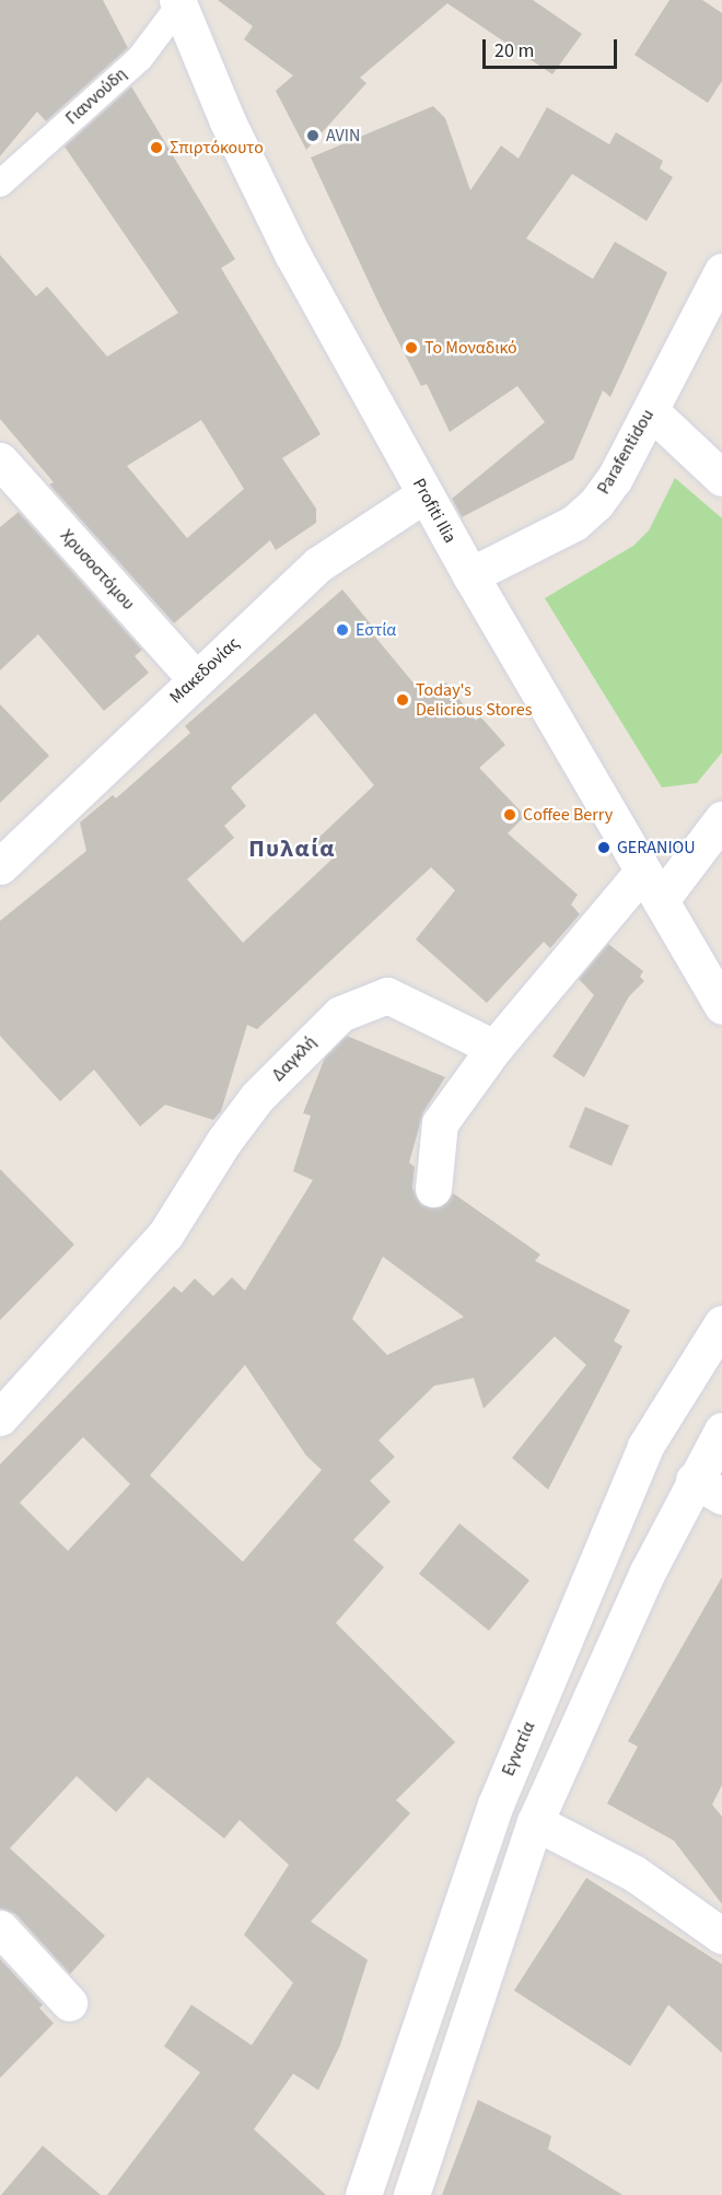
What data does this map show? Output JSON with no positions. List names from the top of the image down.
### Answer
{
  "streets": {
    "street": [
      "Parafentidou",
      "Profiti Ilia",
      "Χρυσοστόμου",
      "Μακεδονίας",
      "Δαγκλή",
      "Εγνατία"
    ],
    "lane": ["Γιαννούδη"]
  },
  "crossings": [
    ["Γιαννούδη", "Profiti Ilia"],
    ["Parafentidou", "Profiti Ilia"],
    ["Profiti Ilia", "Μακεδονίας"],
    ["Χρυσοστόμου", "Μακεδονίας"]
  ],
  "districts": ["Πυλαία"],
  "places": [
    "AVIN",
    "Σπιρτόκουτο",
    "Το Μοναδικό",
    "Εστία",
    "Today's Delicious Stores",
    "Coffee Berry",
    "GERANIOU"
  ],
  "scale_bar": "20 m"
}
